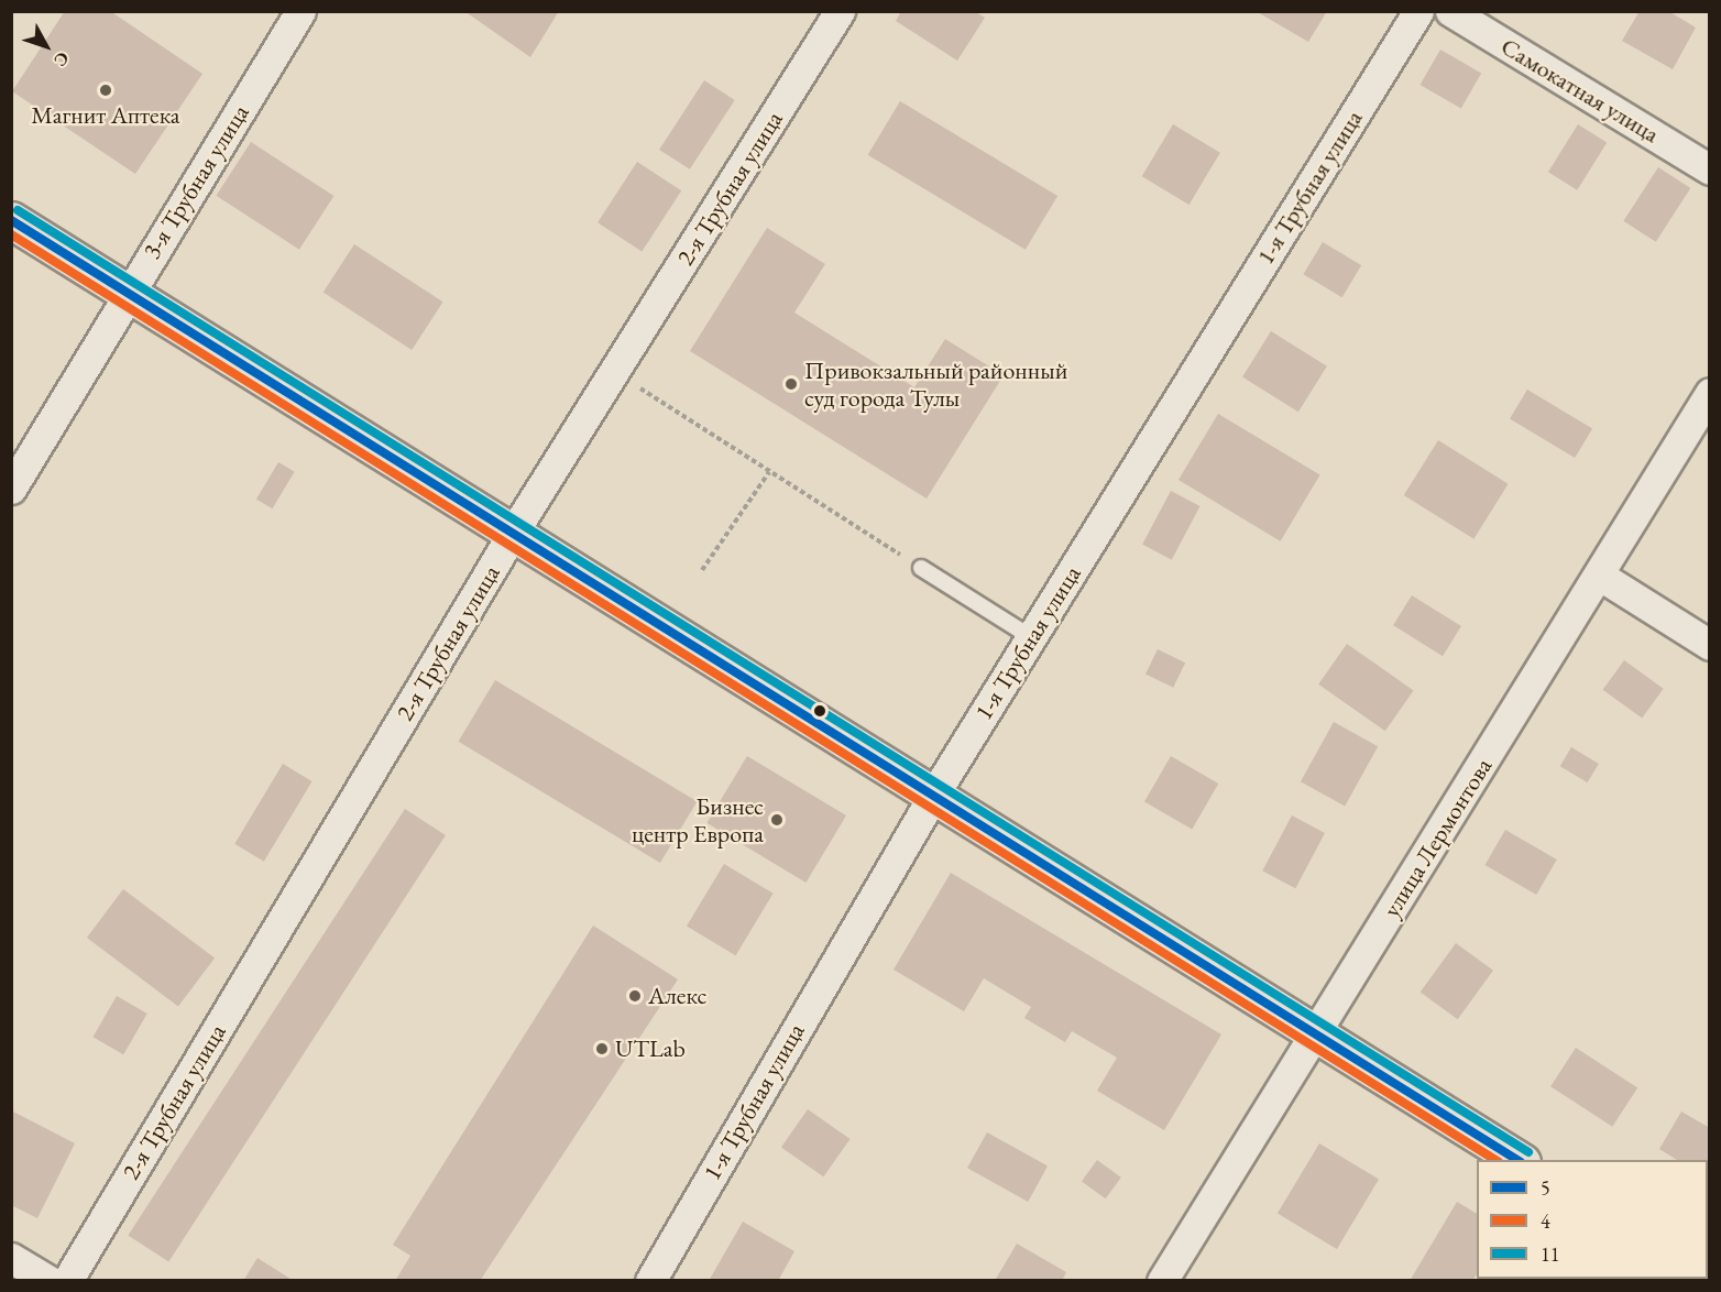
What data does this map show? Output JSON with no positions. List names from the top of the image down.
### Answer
{
  "streets": {
    "street": [
      "Самокатная улица",
      "3-я Трубная улица",
      "1-я Трубная улица",
      "2-я Трубная улица",
      "улица Лермонтова"
    ]
  },
  "places": [
    "Магнит Аптека",
    "Привокзальный районный суд города Тулы",
    "Бизнес центр Европа",
    "Алекс",
    "UTLab"
  ],
  "lines": ["transit line 11", "transit line 5", "transit line 4"],
  "legend": ["5", "4", "11"],
  "north": "bottom right"
}
